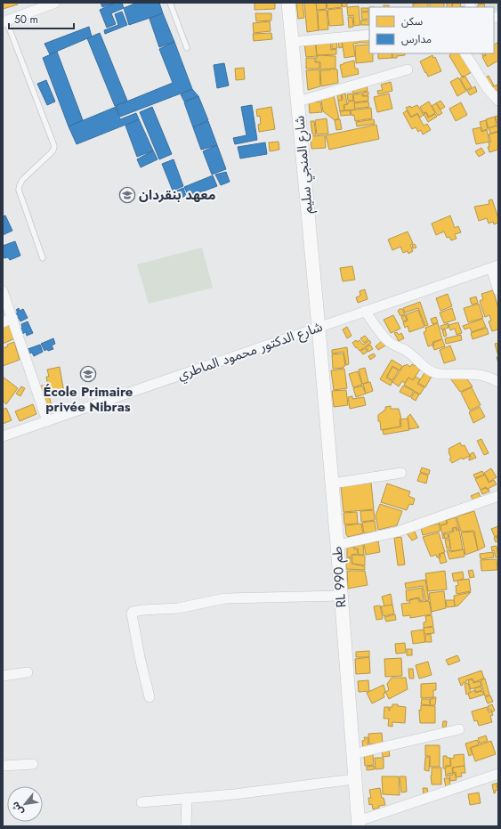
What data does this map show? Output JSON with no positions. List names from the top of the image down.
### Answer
{
  "streets": {
    "street": ["شارع المنجي سليم", "شارع الدكتور محمود الماطري", "RL طم 990"]
  },
  "crossings": [
    ["شارع المنجي سليم", "شارع الدكتور محمود الماطري"],
    ["شارع المنجي سليم", "RL طم 990"],
    ["شارع الدكتور محمود الماطري", "RL طم 990"]
  ],
  "places": {
    "school or university": ["معهد بنقردان", "École Primaire privée Nibras"]
  },
  "legend": ["سكن", "مدارس"],
  "scale_bar": "50 m",
  "north": "bottom left"
}
